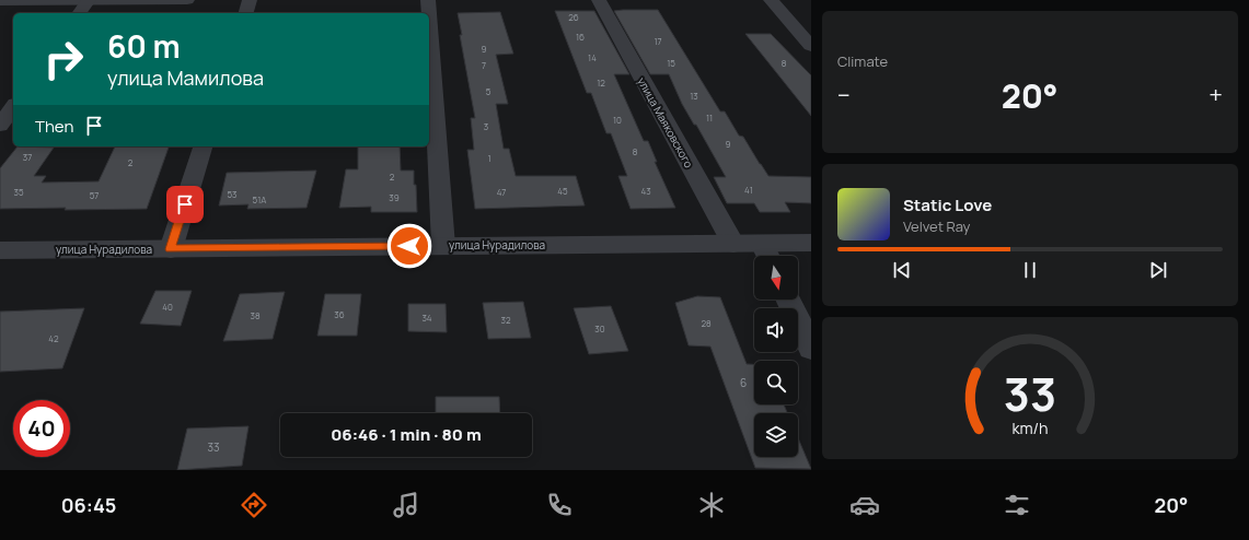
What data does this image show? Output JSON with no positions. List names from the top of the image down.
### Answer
{
  "streets": {
    "street": ["улица Маяковского", "улица Нурадилова"]
  },
  "crossings": [
    ["улица Маяковского", "улица Нурадилова"]
  ],
  "house_numbers": [
    "26",
    "16",
    "17",
    "9",
    "14",
    "15",
    "8",
    "7",
    "12",
    "5",
    "13",
    "11",
    "10",
    "3",
    "9",
    "8",
    "37",
    "1",
    "2",
    "2",
    "41",
    "45",
    "43",
    "35",
    "47",
    "53",
    "57",
    "39",
    "51А",
    "40",
    "36",
    "38",
    "34",
    "32",
    "28",
    "30",
    "42",
    "6",
    "33"
  ],
  "north": "bottom",
  "page": {
    "tile": "Climate",
    "turn": ["60 m", "улица Мамилова"],
    "heat": ["−", "20°", "+"],
    "then": "Then",
    "song": ["Static Love", "Velvet Ray"],
    "limit": "40",
    "trip": "06:46 · 1 min · 80 m",
    "tabs": ["06:45", "20°"],
    "gauge": ["33", "km/h"]
  }
}
